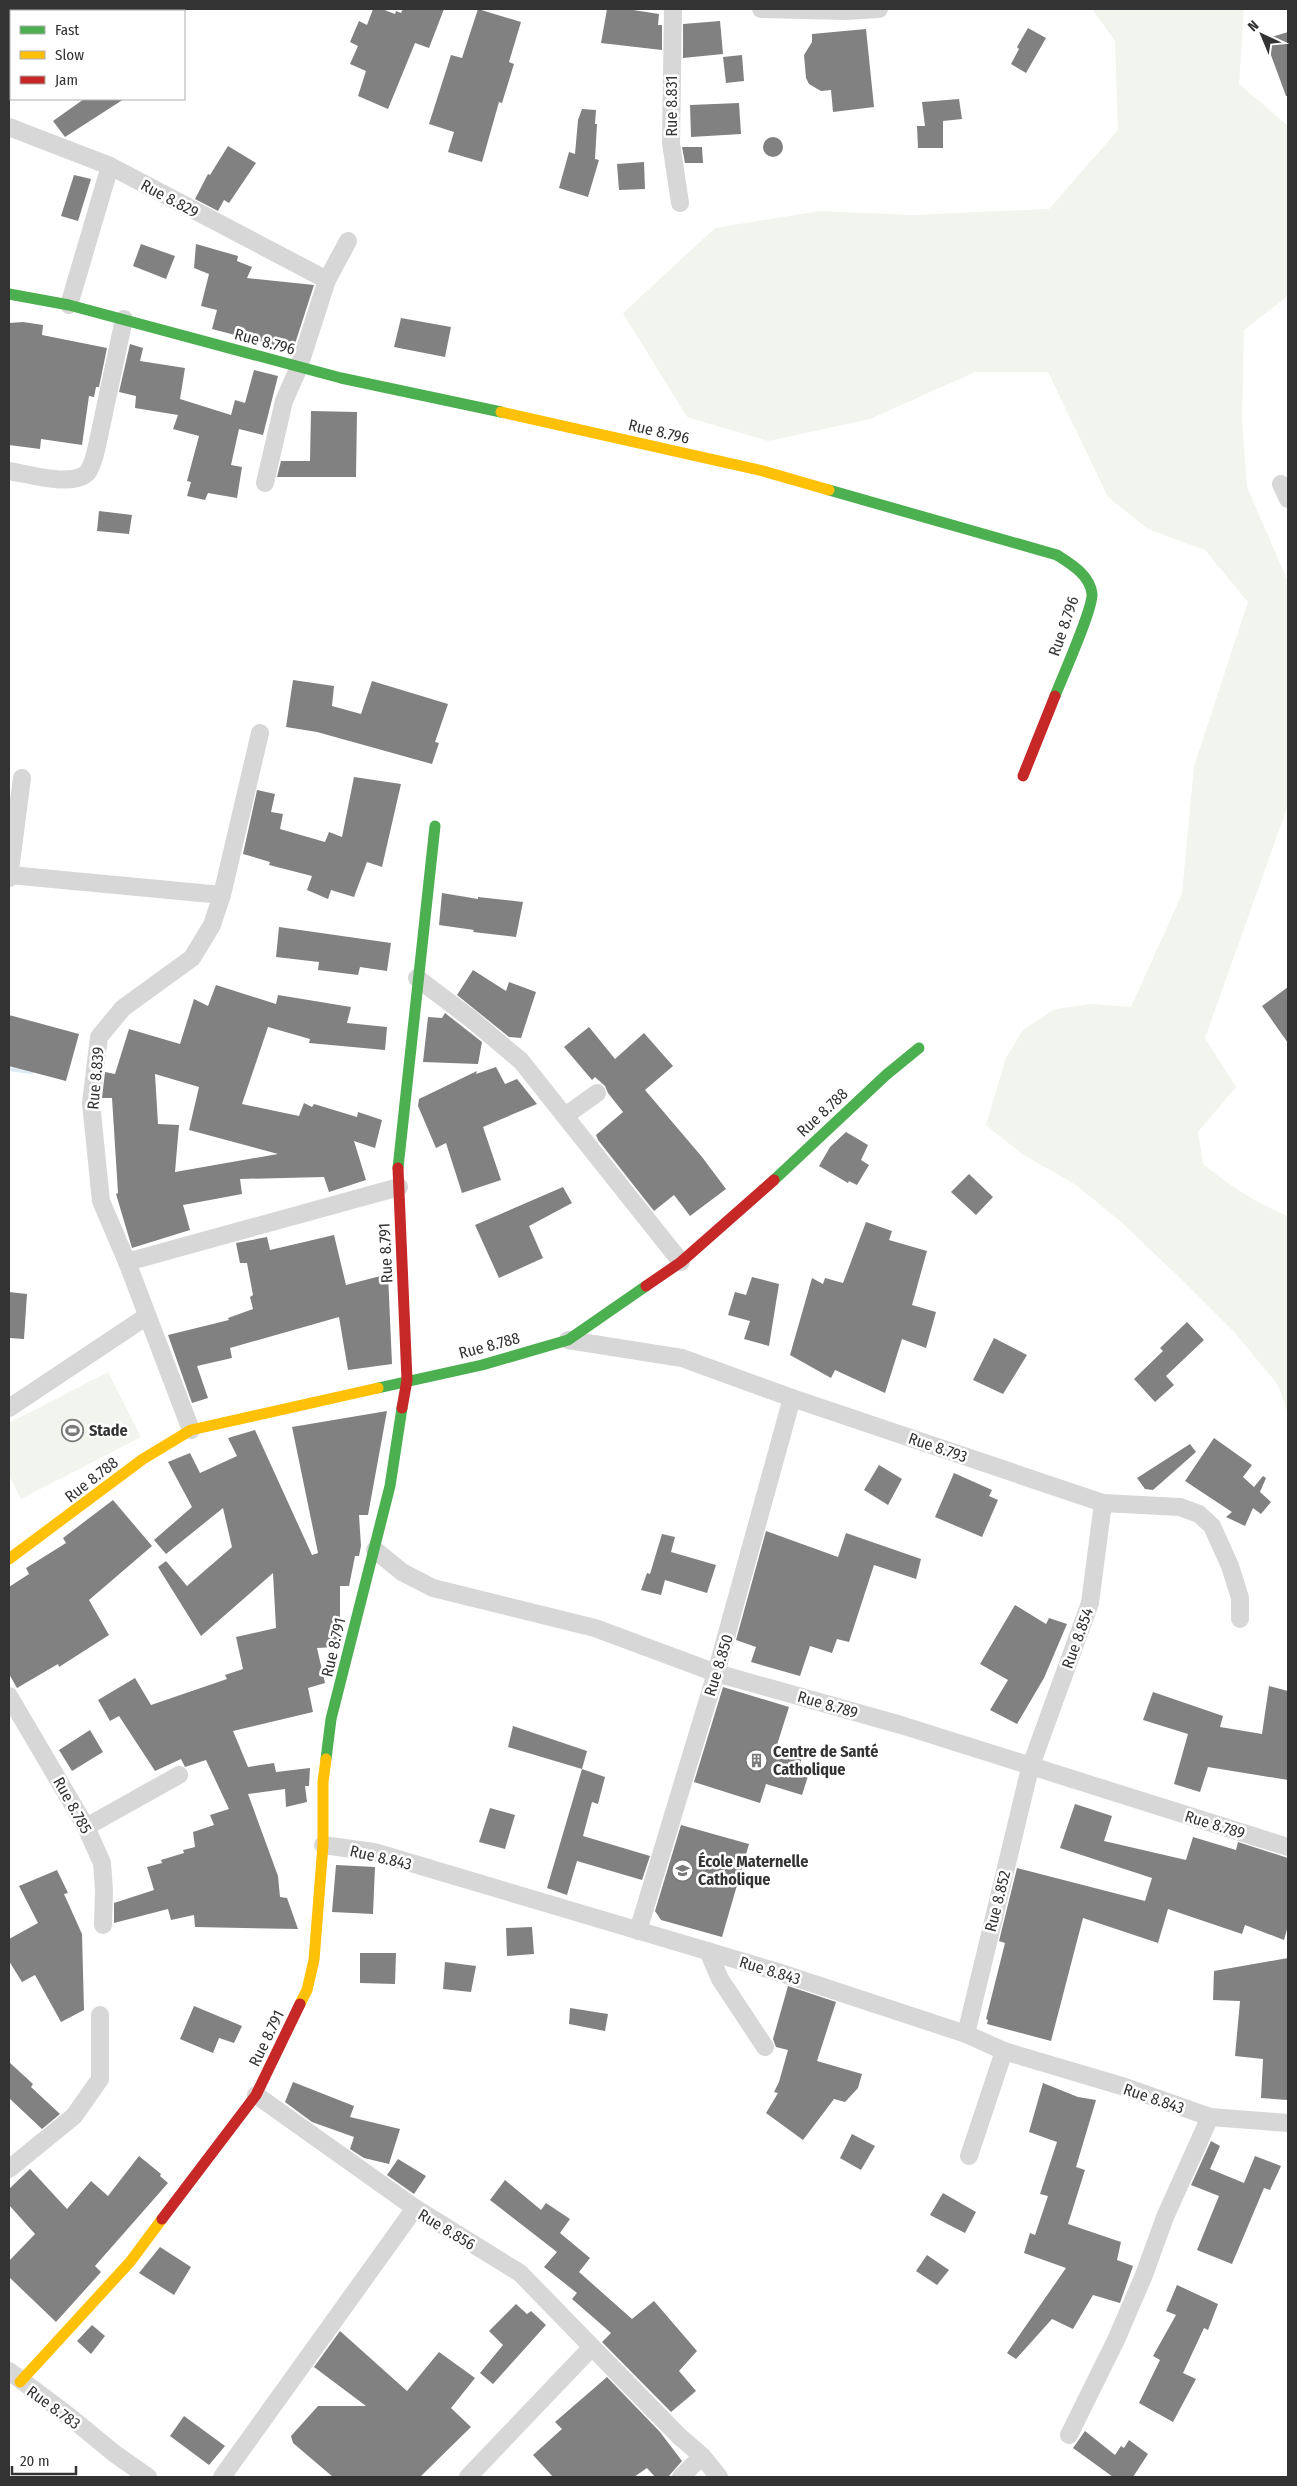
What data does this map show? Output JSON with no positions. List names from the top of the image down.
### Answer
{
  "streets": {
    "street": [
      "Rue 8.831",
      "Rue 8.829",
      "Rue 8.796",
      "Rue 8.839",
      "Rue 8.788",
      "Rue 8.791",
      "Rue 8.793",
      "Rue 8.854",
      "Rue 8.850",
      "Rue 8.789",
      "Rue 8.785",
      "Rue 8.843",
      "Rue 8.852",
      "Rue 8.856",
      "Rue 8.783"
    ]
  },
  "crossings": [
    ["Rue 8.839", "Rue 8.788"],
    ["Rue 8.788", "Rue 8.791"],
    ["Rue 8.788", "Rue 8.793"],
    ["Rue 8.791", "Rue 8.789"],
    ["Rue 8.791", "Rue 8.843"],
    ["Rue 8.791", "Rue 8.783"],
    ["Rue 8.793", "Rue 8.854"],
    ["Rue 8.793", "Rue 8.850"],
    ["Rue 8.854", "Rue 8.789"],
    ["Rue 8.854", "Rue 8.852"],
    ["Rue 8.850", "Rue 8.789"],
    ["Rue 8.850", "Rue 8.843"],
    ["Rue 8.789", "Rue 8.852"],
    ["Rue 8.843", "Rue 8.852"]
  ],
  "places": {
    "sports": ["Stade"],
    "building": ["Centre de Santé Catholique"],
    "school or university": ["École Maternelle Catholique"]
  },
  "legend": ["Fast", "Slow", "Jam"],
  "scale_bar": "20 m",
  "north": "top left"
}
